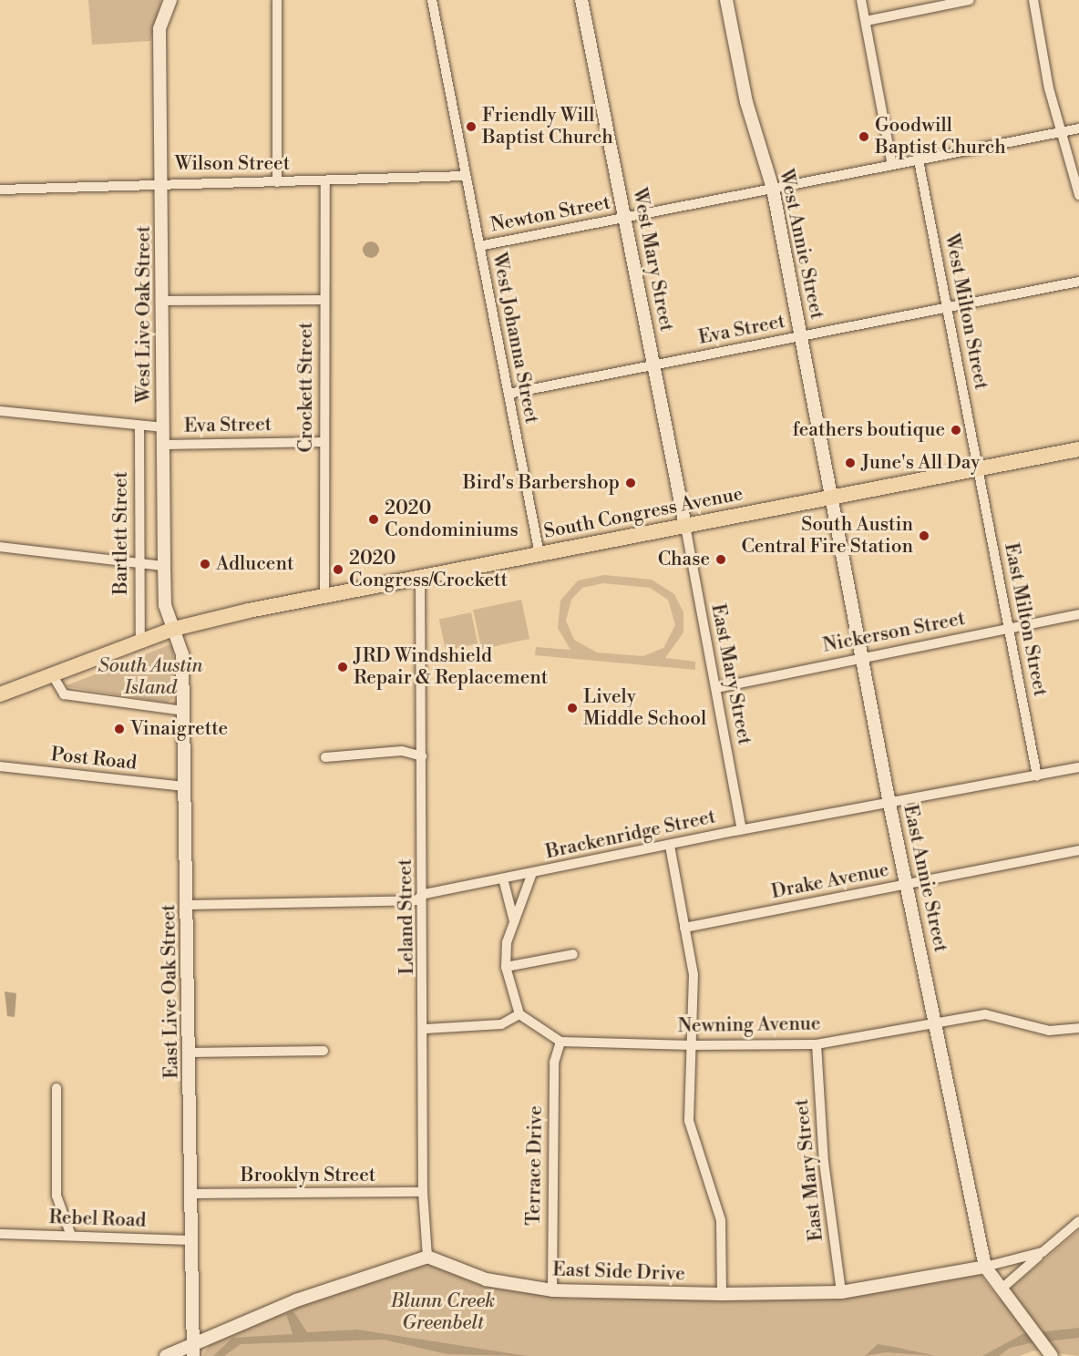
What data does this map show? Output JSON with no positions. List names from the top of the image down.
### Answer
{
  "streets": {
    "main road": ["South Congress Avenue"],
    "street": [
      "Wilson Street",
      "Newton Street",
      "West Annie Street",
      "West Mary Street",
      "West Milton Street",
      "West Live Oak Street",
      "Eva Street",
      "West Johanna Street",
      "Crockett Street",
      "Bartlett Street",
      "East Milton Street",
      "Nickerson Street",
      "East Mary Street",
      "Post Road",
      "Brackenridge Street",
      "East Annie Street",
      "Drake Avenue",
      "Leland Street",
      "East Live Oak Street",
      "Newning Avenue",
      "Terrace Drive",
      "Brooklyn Street",
      "Rebel Road",
      "East Side Drive"
    ]
  },
  "crossings": [
    ["Wilson Street", "West Live Oak Street"],
    ["Wilson Street", "West Johanna Street"],
    ["Wilson Street", "Crockett Street"],
    ["Newton Street", "West Annie Street"],
    ["Newton Street", "West Mary Street"],
    ["Newton Street", "West Milton Street"],
    ["Newton Street", "West Johanna Street"],
    ["West Annie Street", "Eva Street"],
    ["West Annie Street", "South Congress Avenue"],
    ["West Annie Street", "East Annie Street"],
    ["West Mary Street", "Eva Street"],
    ["West Mary Street", "South Congress Avenue"],
    ["West Mary Street", "East Mary Street"],
    ["West Milton Street", "Eva Street"],
    ["West Milton Street", "South Congress Avenue"],
    ["West Milton Street", "East Milton Street"],
    ["West Live Oak Street", "Eva Street"],
    ["West Live Oak Street", "South Congress Avenue"],
    ["West Live Oak Street", "East Live Oak Street"],
    ["Eva Street", "West Johanna Street"],
    ["Eva Street", "Crockett Street"],
    ["West Johanna Street", "South Congress Avenue"],
    ["Crockett Street", "South Congress Avenue"],
    ["South Congress Avenue", "Bartlett Street"],
    ["South Congress Avenue", "East Milton Street"],
    ["South Congress Avenue", "East Mary Street"],
    ["South Congress Avenue", "East Annie Street"],
    ["South Congress Avenue", "Leland Street"],
    ["South Congress Avenue", "East Live Oak Street"],
    ["East Milton Street", "Nickerson Street"],
    ["East Milton Street", "Brackenridge Street"],
    ["Nickerson Street", "East Mary Street"],
    ["Nickerson Street", "East Annie Street"],
    ["East Mary Street", "Brackenridge Street"],
    ["East Mary Street", "Newning Avenue"],
    ["East Mary Street", "East Side Drive"],
    ["Post Road", "East Live Oak Street"],
    ["Brackenridge Street", "East Annie Street"],
    ["Brackenridge Street", "Leland Street"],
    ["Brackenridge Street", "East Live Oak Street"],
    ["East Annie Street", "Drake Avenue"],
    ["East Annie Street", "Newning Avenue"],
    ["East Annie Street", "East Side Drive"],
    ["Leland Street", "Brooklyn Street"],
    ["Leland Street", "East Side Drive"],
    ["East Live Oak Street", "Brooklyn Street"],
    ["East Live Oak Street", "Rebel Road"],
    ["Newning Avenue", "Terrace Drive"],
    ["Terrace Drive", "East Side Drive"]
  ],
  "parks": ["South Austin Island", "Blunn Creek Greenbelt"],
  "places": [
    "Friendly Will Baptist Church",
    "Goodwill Baptist Church",
    "feathers boutique",
    "June's All Day",
    "Bird's Barbershop",
    "2020 Condominiums",
    "South Austin Central Fire Station",
    "Chase",
    "Adlucent",
    "2020 Congress/Crockett",
    "JRD Windshield Repair & Replacement",
    "Lively Middle School",
    "Vinaigrette"
  ]
}
